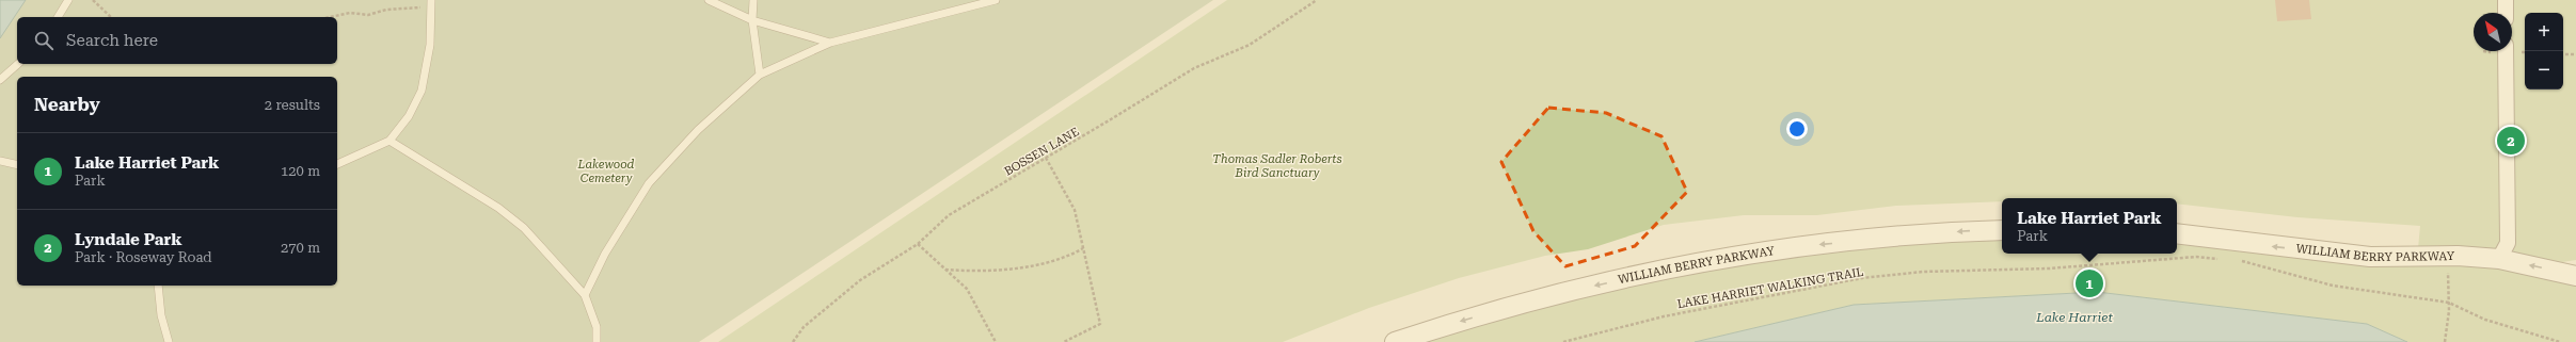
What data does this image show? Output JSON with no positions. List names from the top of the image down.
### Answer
{
  "streets": {
    "street": ["WILLIAM BERRY PARKWAY"],
    "path": ["BOSSEN LANE", "LAKE HARRIET WALKING TRAIL"]
  },
  "one_way": ["WILLIAM BERRY PARKWAY"],
  "water": ["Lake Harriet"],
  "parks": ["Thomas Sadler Roberts Bird Sanctuary", "Lakewood Cemetery"],
  "north": "top left",
  "page": {
    "map_buttons": ["+", "−"],
    "search": "Search here",
    "heading": ["Nearby", "2 results"],
    "pins": ["2", "1"],
    "list": [
      {
        "mark": "1",
        "name": "Lake Harriet Park",
        "note": "Park",
        "value": "120 m"
      },
      {
        "mark": "2",
        "name": "Lyndale Park",
        "note": "Park · Roseway Road",
        "value": "270 m"
      }
    ],
    "popup": ["Lake Harriet Park", "Park"]
  }
}
